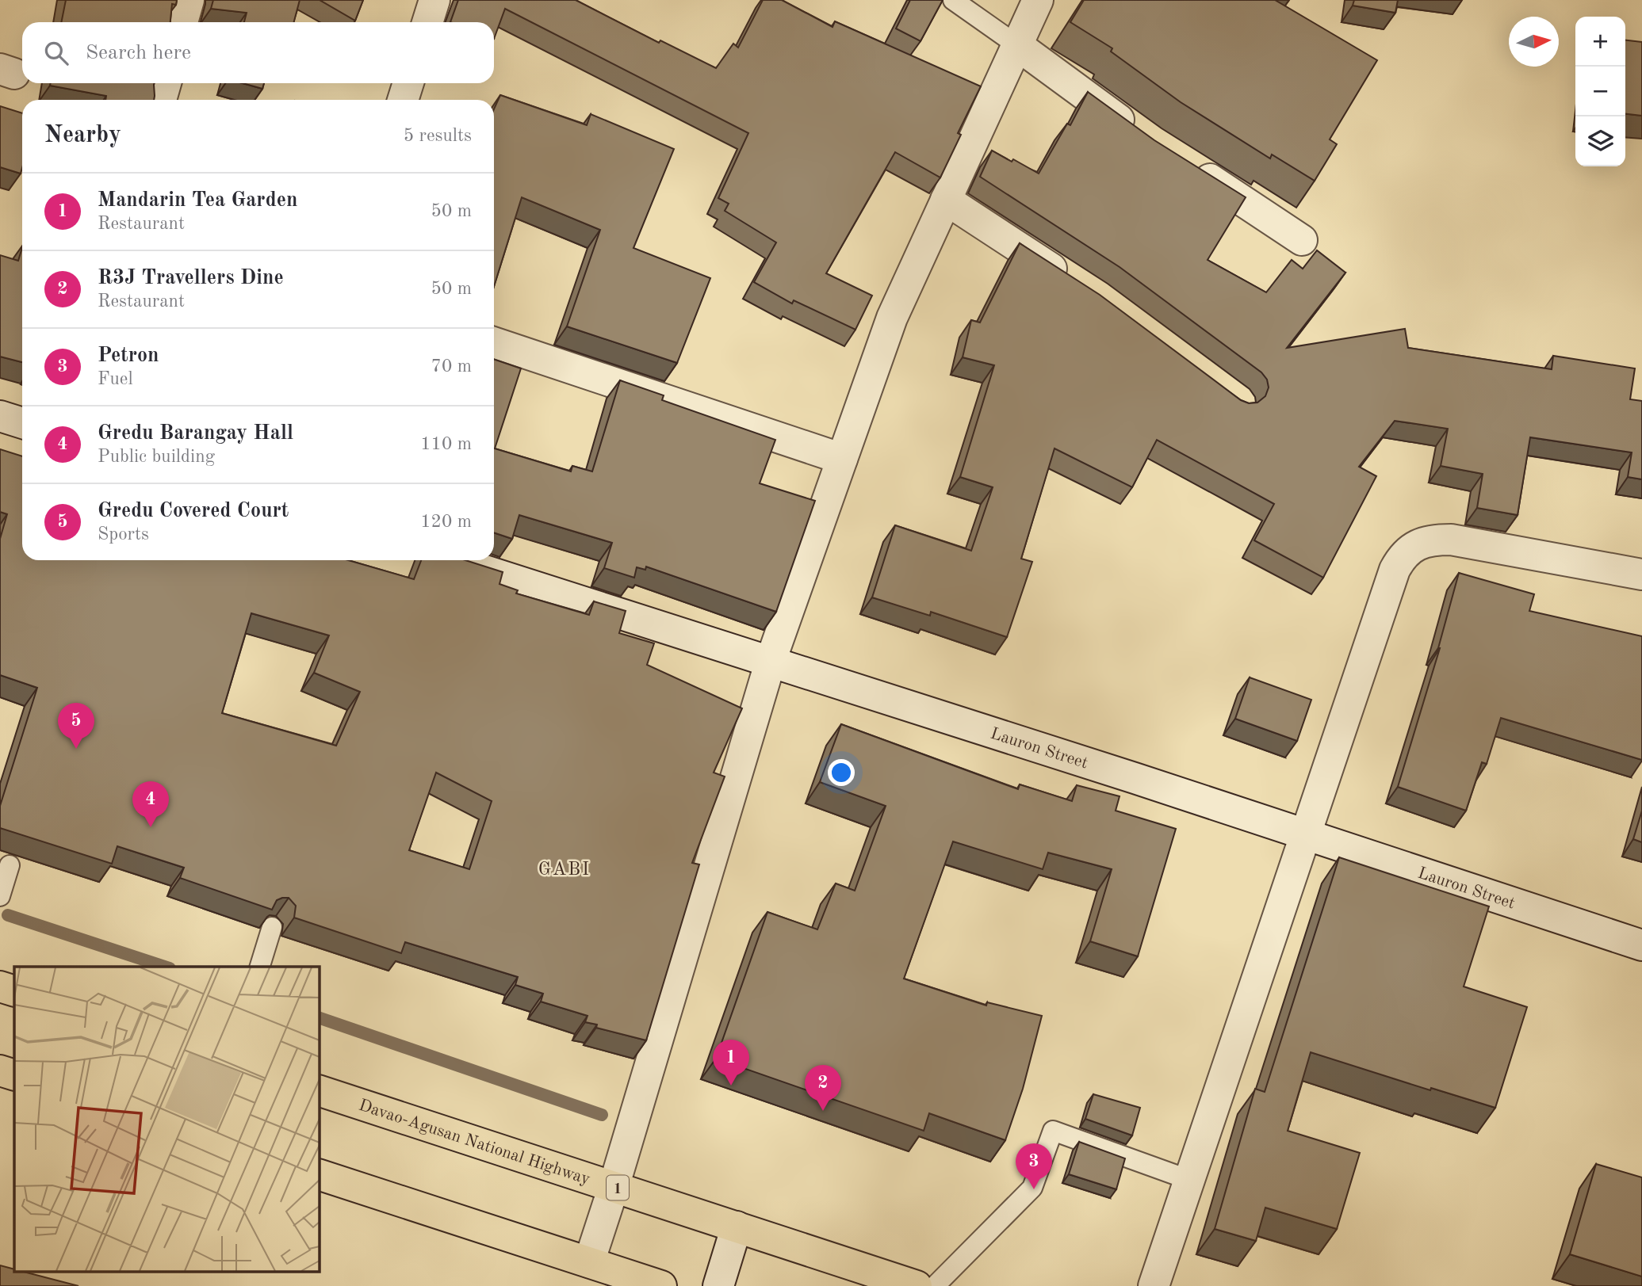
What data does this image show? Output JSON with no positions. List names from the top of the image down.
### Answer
{
  "streets": {
    "highway": ["Davao-Agusan National Highway", "1"],
    "street": ["Lauron Street"]
  },
  "districts": ["GABI"],
  "north": "right",
  "page": {
    "map_buttons": ["+", "−"],
    "search": "Search here",
    "heading": ["Nearby", "5 results"],
    "list": [
      {
        "mark": "1",
        "name": "Mandarin Tea Garden",
        "note": "Restaurant",
        "value": "50 m"
      },
      {
        "mark": "2",
        "name": "R3J Travellers Dine",
        "note": "Restaurant",
        "value": "50 m"
      },
      {
        "mark": "3",
        "name": "Petron",
        "note": "Fuel",
        "value": "70 m"
      },
      {
        "mark": "4",
        "name": "Gredu Barangay Hall",
        "note": "Public building",
        "value": "110 m"
      },
      {
        "mark": "5",
        "name": "Gredu Covered Court",
        "note": "Sports",
        "value": "120 m"
      }
    ],
    "pins": [
      "5",
      "4",
      "1",
      "2",
      "3"
    ]
  }
}
